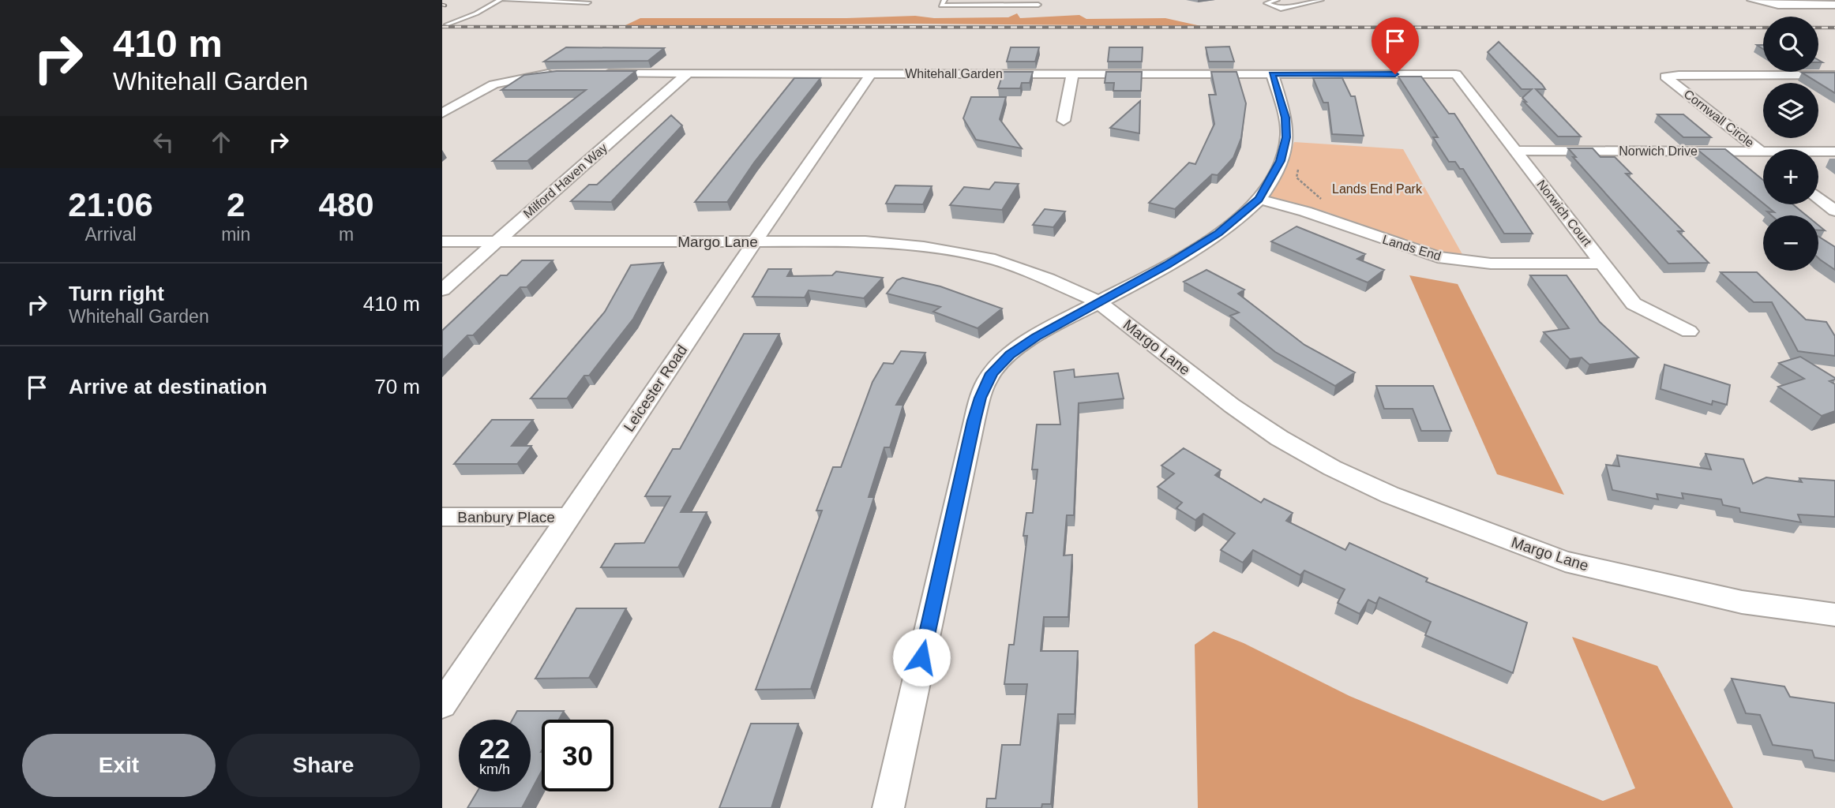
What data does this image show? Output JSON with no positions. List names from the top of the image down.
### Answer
{
  "streets": {
    "street": [
      "Whitehall Garden",
      "Cornwall Circle",
      "Norwich Drive",
      "Milford Haven Way",
      "Norwich Court",
      "Margo Lane",
      "Lands End",
      "Leicester Road",
      "Banbury Place"
    ]
  },
  "crossings": [
    ["Whitehall Garden", "Milford Haven Way"],
    ["Whitehall Garden", "Norwich Court"],
    ["Whitehall Garden", "Leicester Road"],
    ["Cornwall Circle", "Norwich Drive"],
    ["Norwich Drive", "Norwich Court"],
    ["Milford Haven Way", "Margo Lane"],
    ["Norwich Court", "Lands End"],
    ["Margo Lane", "Leicester Road"],
    ["Leicester Road", "Banbury Place"]
  ],
  "parks": ["Lands End Park"],
  "page": {
    "turn": ["410 m", "Whitehall Garden"],
    "map_buttons": ["+", "−"],
    "eta": [
      "21:06",
      "Arrival",
      "2",
      "min",
      "480",
      "m"
    ],
    "list": [
      {
        "name": "Turn right",
        "note": "Whitehall Garden",
        "value": "410 m"
      },
      {
        "name": "Arrive at destination",
        "value": "70 m"
      }
    ],
    "speed": "22 km/h",
    "limit": "30",
    "buttons": ["Exit", "Share"]
  }
}
